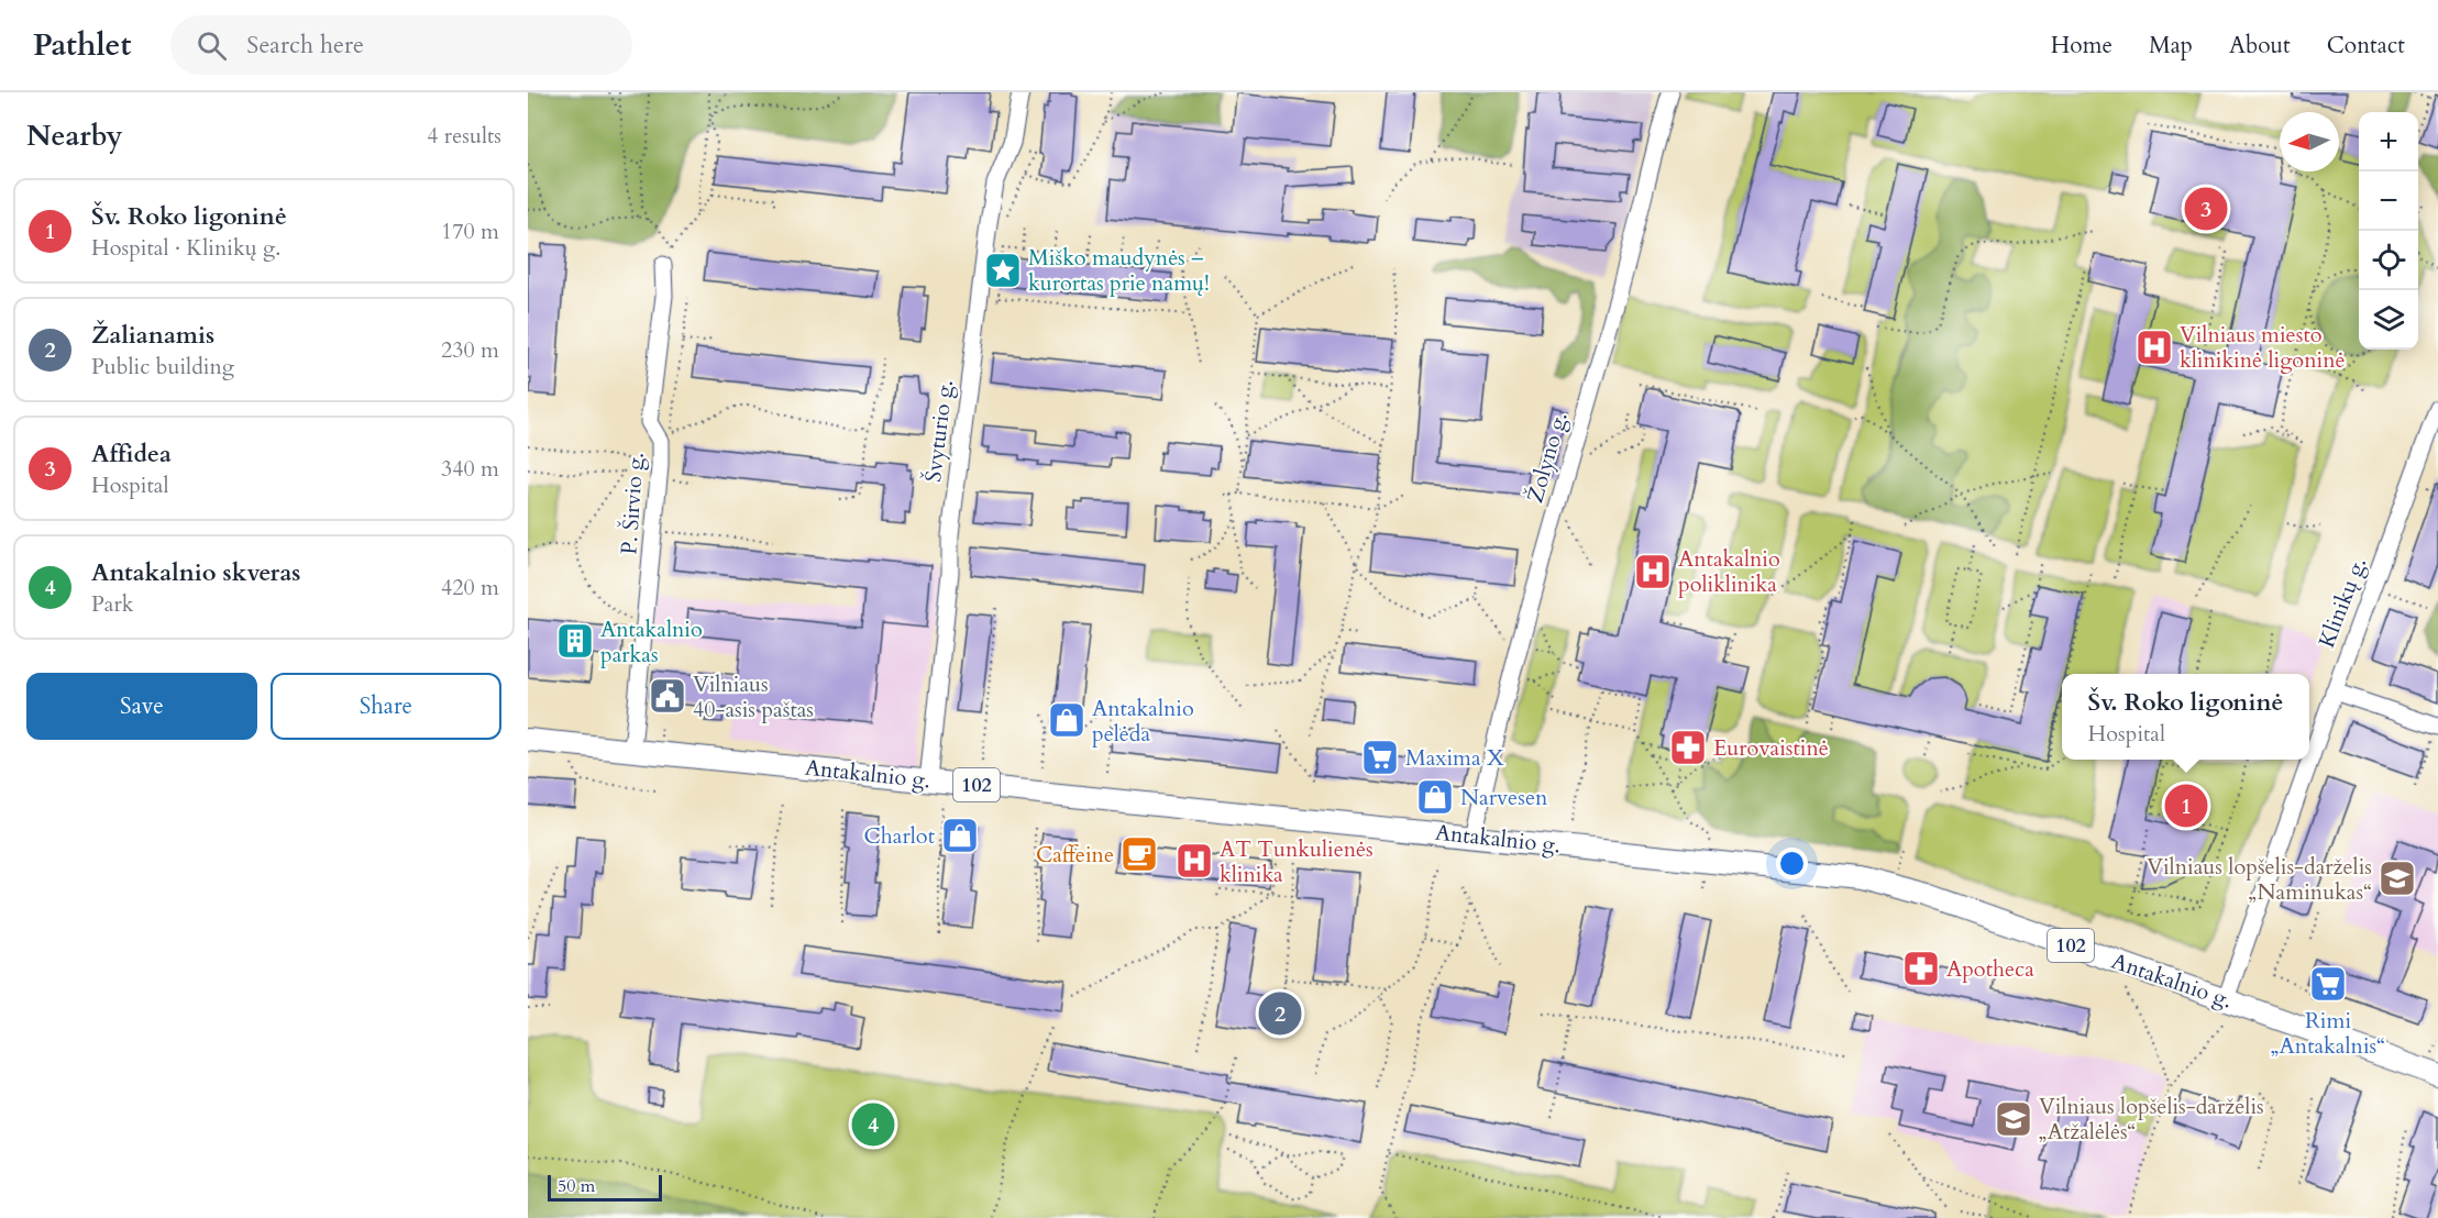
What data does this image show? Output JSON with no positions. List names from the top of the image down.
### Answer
{
  "streets": {
    "main road": ["Antakalnio g.", "102"],
    "street": [
      "Švyturio g.",
      "Žolyno g.",
      "P. Širvio g.",
      "Klinikų g."
    ]
  },
  "crossings": [
    ["Švyturio g.", "Antakalnio g."],
    ["Žolyno g.", "Antakalnio g."],
    ["P. Širvio g.", "Antakalnio g."],
    ["Klinikų g.", "Antakalnio g."]
  ],
  "places": {
    "place": ["Miško maudynės – kurortas prie namų!"],
    "hospital": ["Vilniaus miesto klinikinė ligoninė", "Antakalnio poliklinika", "AT Tunkulienės klinika"],
    "building": ["Antakalnio parkas"],
    "public building": ["Vilniaus 40-asis paštas"],
    "shop": ["Antakalnio pelėda", "Narvesen", "Charlot"],
    "pharmacy": ["Eurovaistinė", "Apotheca"],
    "supermarket": ["Maxima X", "Rimi „Antakalnis“"],
    "cafe": ["Caffeine"],
    "school or university": ["Vilniaus lopšelis-darželis „Naminukas“", "Vilniaus lopšelis-darželis „Atžalėlės“"]
  },
  "scale_bar": "50 m",
  "north": "left",
  "page": {
    "header": "Pathlet",
    "search": "Search here",
    "nav": [
      "Home",
      "Map",
      "About",
      "Contact"
    ],
    "heading": ["Nearby", "4 results"],
    "map_buttons": ["+", "−"],
    "list": [
      {
        "mark": "1",
        "name": "Šv. Roko ligoninė",
        "note": "Hospital · Klinikų g.",
        "value": "170 m"
      },
      {
        "mark": "2",
        "name": "Žalianamis",
        "note": "Public building",
        "value": "230 m"
      },
      {
        "mark": "3",
        "name": "Affidea",
        "note": "Hospital",
        "value": "340 m"
      },
      {
        "mark": "4",
        "name": "Antakalnio skveras",
        "note": "Park",
        "value": "420 m"
      }
    ],
    "pins": [
      "3",
      "1",
      "2",
      "4"
    ],
    "buttons": ["Save", "Share"],
    "popup": ["Šv. Roko ligoninė", "Hospital"],
    "scale": "50 m"
  }
}
